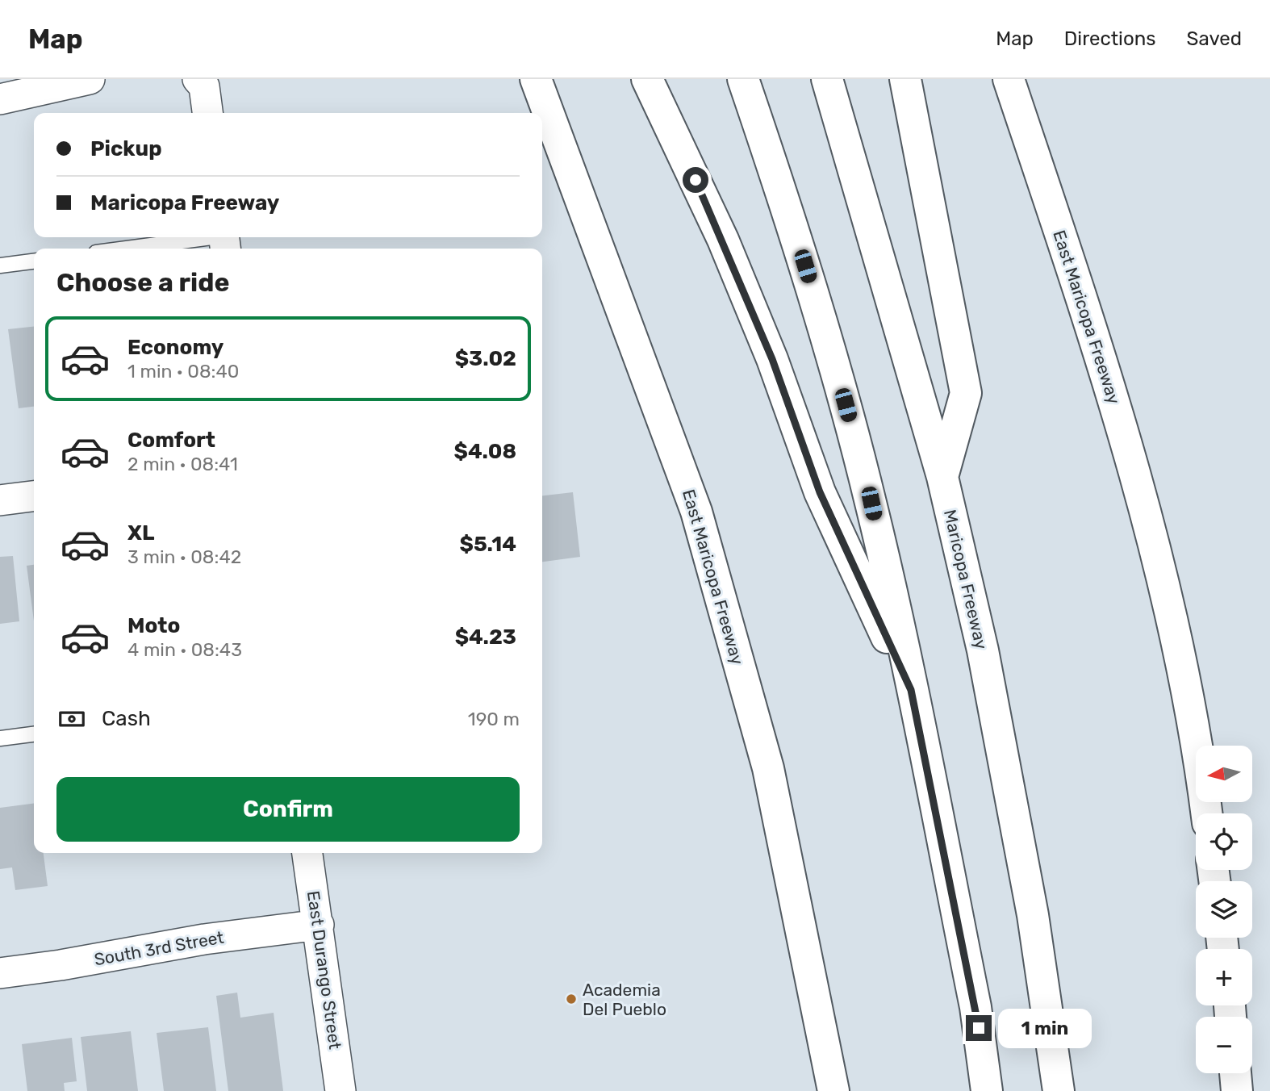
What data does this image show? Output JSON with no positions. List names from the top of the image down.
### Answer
{
  "streets": {
    "main road": ["East Maricopa Freeway", "Maricopa Freeway"],
    "street": ["South 3rd Street", "East Durango Street"]
  },
  "crossings": [
    ["South 3rd Street", "East Durango Street"]
  ],
  "places": ["Academia Del Pueblo"],
  "north": "left",
  "page": {
    "header": "Map",
    "nav": ["Map", "Directions", "Saved"],
    "banner": ["Pickup", "Maricopa Freeway"],
    "heading": "Choose a ride",
    "list": [
      {
        "name": "Economy",
        "note": "1 min · 08:40",
        "value": "$3.02"
      },
      {
        "name": "Comfort",
        "note": "2 min · 08:41",
        "value": "$4.08"
      },
      {
        "name": "XL",
        "note": "3 min · 08:42",
        "value": "$5.14"
      },
      {
        "name": "Moto",
        "note": "4 min · 08:43",
        "value": "$4.23"
      }
    ],
    "pay": ["Cash", "190 m"],
    "map_buttons": ["+", "−"],
    "buttons": "Confirm",
    "bubble": "1 min"
  }
}
